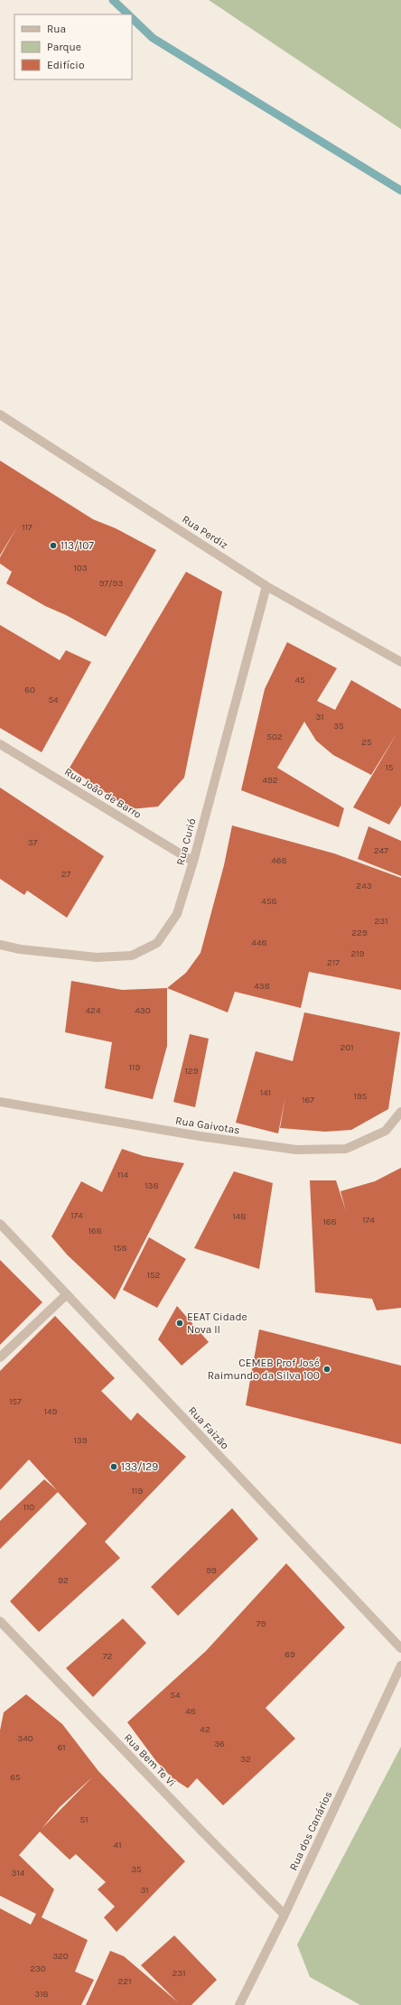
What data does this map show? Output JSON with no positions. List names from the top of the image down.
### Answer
{
  "streets": {
    "street": [
      "Rua Perdiz",
      "Rua João de Barro",
      "Rua Curió",
      "Rua Gaivotas",
      "Rua Faizão",
      "Rua Bem Te Vi",
      "Rua dos Canários"
    ]
  },
  "crossings": [
    ["Rua Perdiz", "Rua Curió"],
    ["Rua João de Barro", "Rua Curió"],
    ["Rua Bem Te Vi", "Rua dos Canários"]
  ],
  "places": [
    "113/107",
    "EEAT Cidade Nova II",
    "CEMEB Prof José Raimundo da Silva 100",
    "133/129"
  ],
  "house_numbers": [
    "117",
    "103",
    "97/93",
    "45",
    "60",
    "54",
    "31",
    "35",
    "502",
    "25",
    "15",
    "492",
    "37",
    "247",
    "468",
    "27",
    "243",
    "458",
    "231",
    "229",
    "448",
    "219",
    "217",
    "438",
    "424",
    "430",
    "201",
    "119",
    "129",
    "141",
    "195",
    "167",
    "114",
    "138",
    "174",
    "148",
    "174",
    "168",
    "168",
    "158",
    "152",
    "157",
    "149",
    "139",
    "119",
    "110",
    "99",
    "92",
    "79",
    "69",
    "72",
    "54",
    "48",
    "42",
    "340",
    "36",
    "61",
    "32",
    "65",
    "51",
    "41",
    "35",
    "314",
    "31",
    "320",
    "230",
    "231",
    "221",
    "318"
  ],
  "legend": ["Rua", "Parque", "Edifício"]
}
